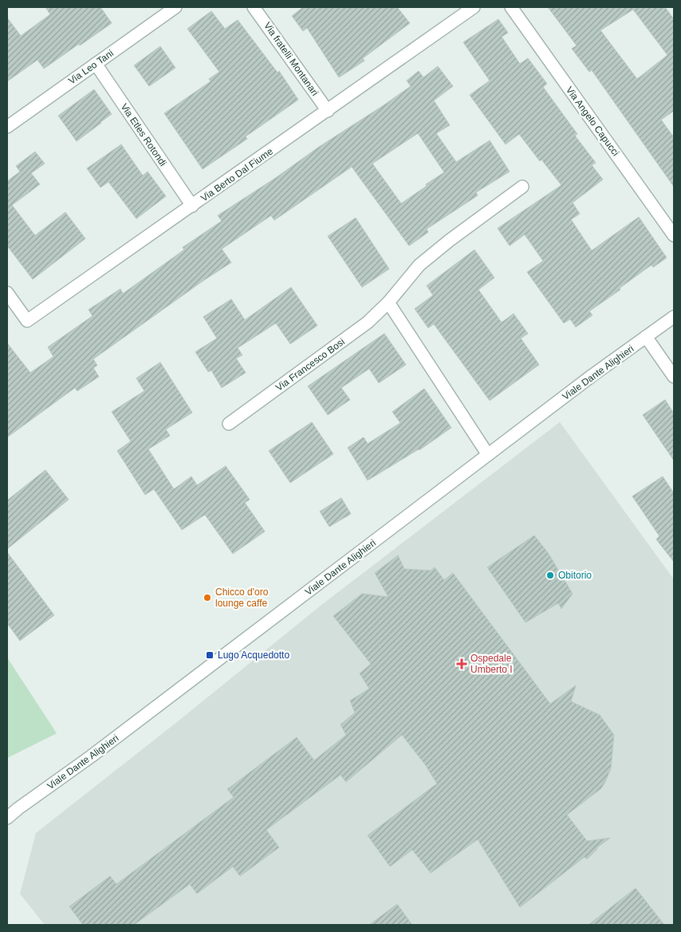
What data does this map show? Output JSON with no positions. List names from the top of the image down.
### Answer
{
  "streets": {
    "street": [
      "Via fratelli Montanari",
      "Via Leo Tani",
      "Via Angelo Capucci",
      "Via Etles Rotondi",
      "Via Berto Dal Fiume",
      "Via Francesco Bosi",
      "Viale Dante Alighieri"
    ]
  },
  "crossings": [
    ["Via fratelli Montanari", "Via Berto Dal Fiume"],
    ["Via Leo Tani", "Via Etles Rotondi"],
    ["Via Etles Rotondi", "Via Berto Dal Fiume"]
  ],
  "places": {
    "other": ["Obitorio", "Chicco d'oro lounge caffe"],
    "transit": ["Lugo Acquedotto"],
    "health": ["Ospedale Umberto I"]
  }
}
